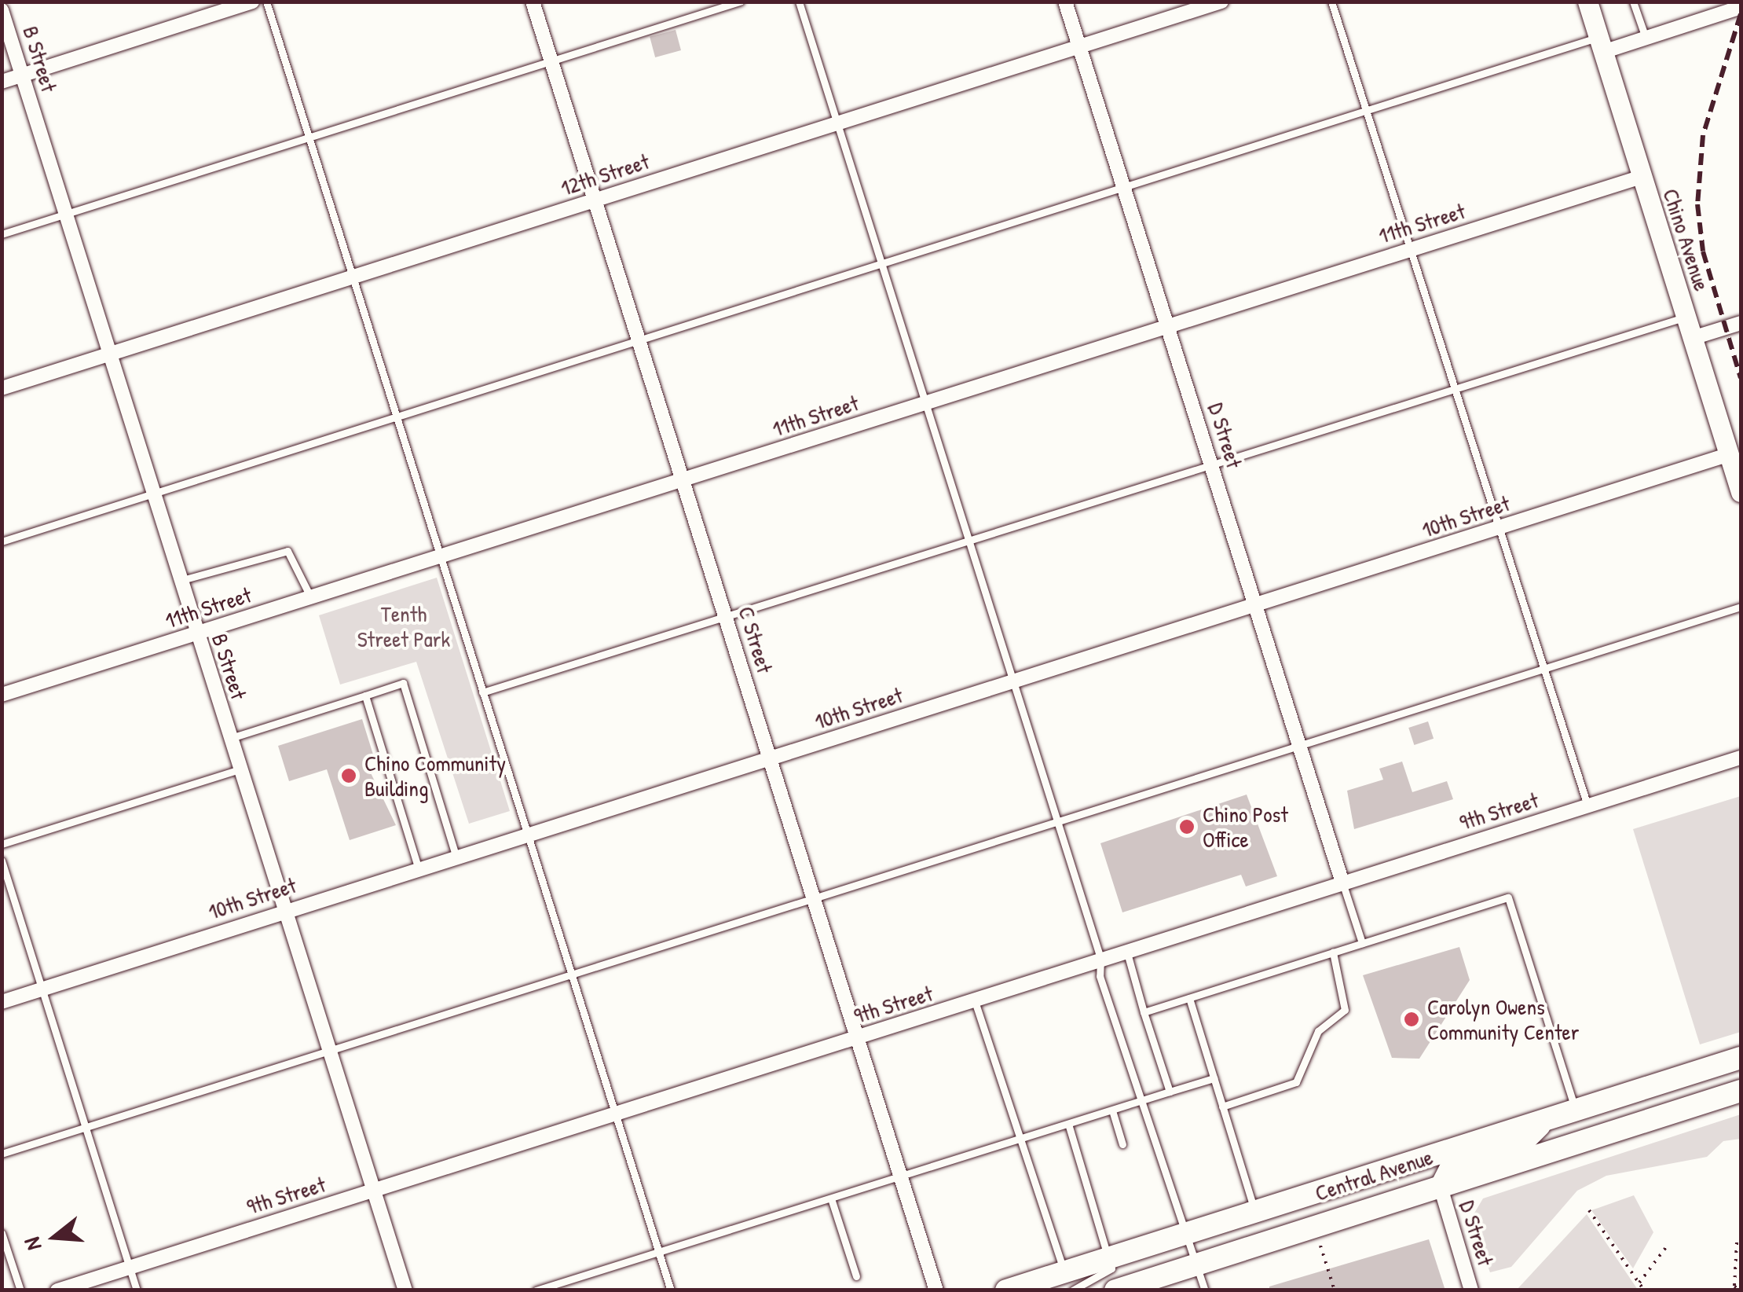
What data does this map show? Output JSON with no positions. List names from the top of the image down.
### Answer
{
  "streets": {
    "main road": ["Chino Avenue", "Central Avenue"],
    "street": [
      "B Street",
      "12th Street",
      "11th Street",
      "D Street",
      "10th Street",
      "C Street",
      "9th Street"
    ]
  },
  "crossings": [
    ["B Street", "12th Street"],
    ["B Street", "11th Street"],
    ["B Street", "10th Street"],
    ["B Street", "9th Street"],
    ["12th Street", "D Street"],
    ["12th Street", "C Street"],
    ["11th Street", "Chino Avenue"],
    ["11th Street", "D Street"],
    ["11th Street", "C Street"],
    ["Chino Avenue", "10th Street"],
    ["D Street", "10th Street"],
    ["D Street", "9th Street"],
    ["D Street", "Central Avenue"],
    ["10th Street", "C Street"],
    ["C Street", "9th Street"]
  ],
  "parks": ["Tenth Street Park"],
  "places": ["Chino Community Building", "Chino Post Office", "Carolyn Owens Community Center"],
  "north": "left"
}
